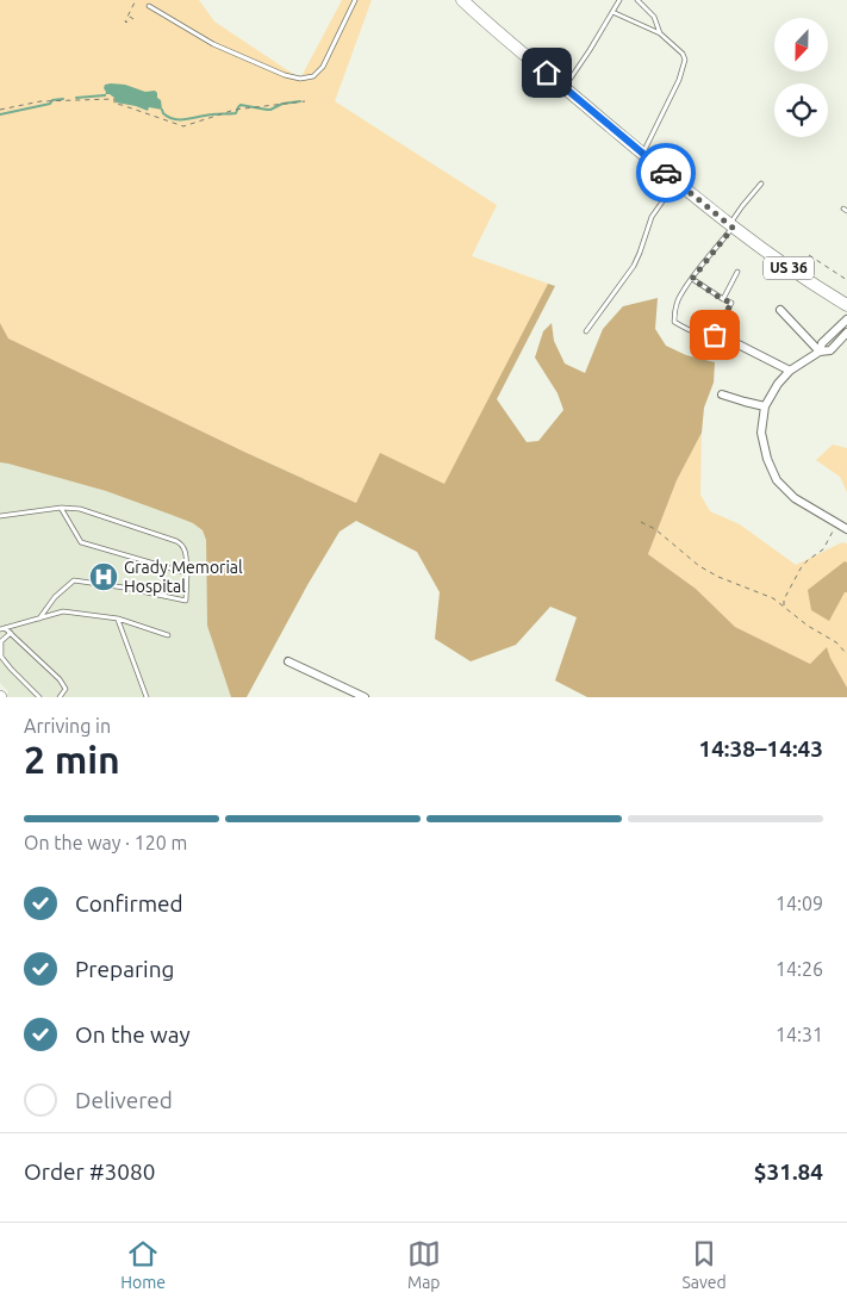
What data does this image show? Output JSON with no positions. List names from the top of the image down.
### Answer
{
  "streets": {
    "highway": ["US 36"]
  },
  "places": {
    "hospital": ["Grady Memorial Hospital"]
  },
  "north": "bottom",
  "page": {
    "heading": ["2 min", "Arriving in", "14:38–14:43"],
    "panel": ["Order #3080", "$31.84"],
    "bar": "On the way · 120 m",
    "list": [
      ["Confirmed", "14:09"],
      ["Preparing", "14:26"],
      ["On the way", "14:31"],
      "Delivered"
    ],
    "tabs": ["Home", "Map", "Saved"]
  }
}
